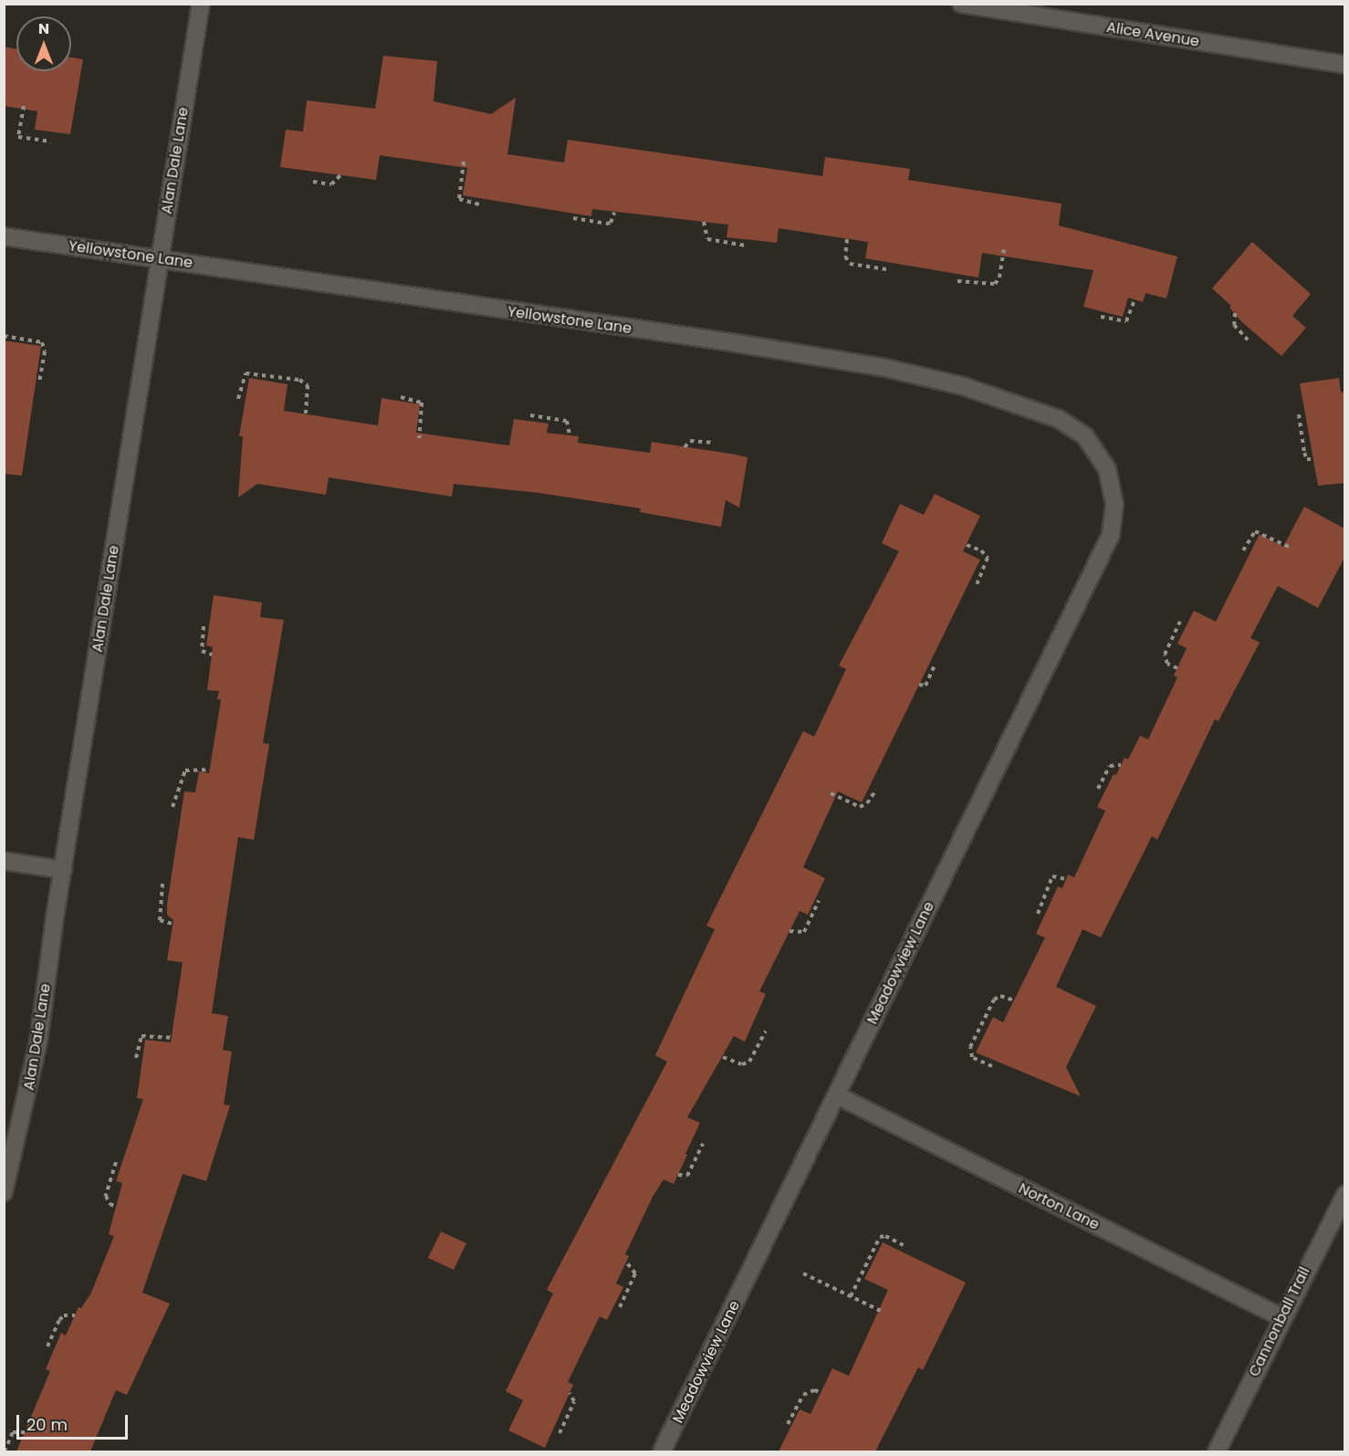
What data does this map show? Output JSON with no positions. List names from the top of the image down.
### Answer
{
  "streets": {
    "street": [
      "Alice Avenue",
      "Alan Dale Lane",
      "Yellowstone Lane",
      "Meadowview Lane",
      "Norton Lane",
      "Cannonball Trail"
    ]
  },
  "crossings": [
    ["Alan Dale Lane", "Yellowstone Lane"],
    ["Yellowstone Lane", "Meadowview Lane"],
    ["Meadowview Lane", "Norton Lane"],
    ["Norton Lane", "Cannonball Trail"]
  ],
  "scale_bar": "20 m",
  "north": "top"
}
